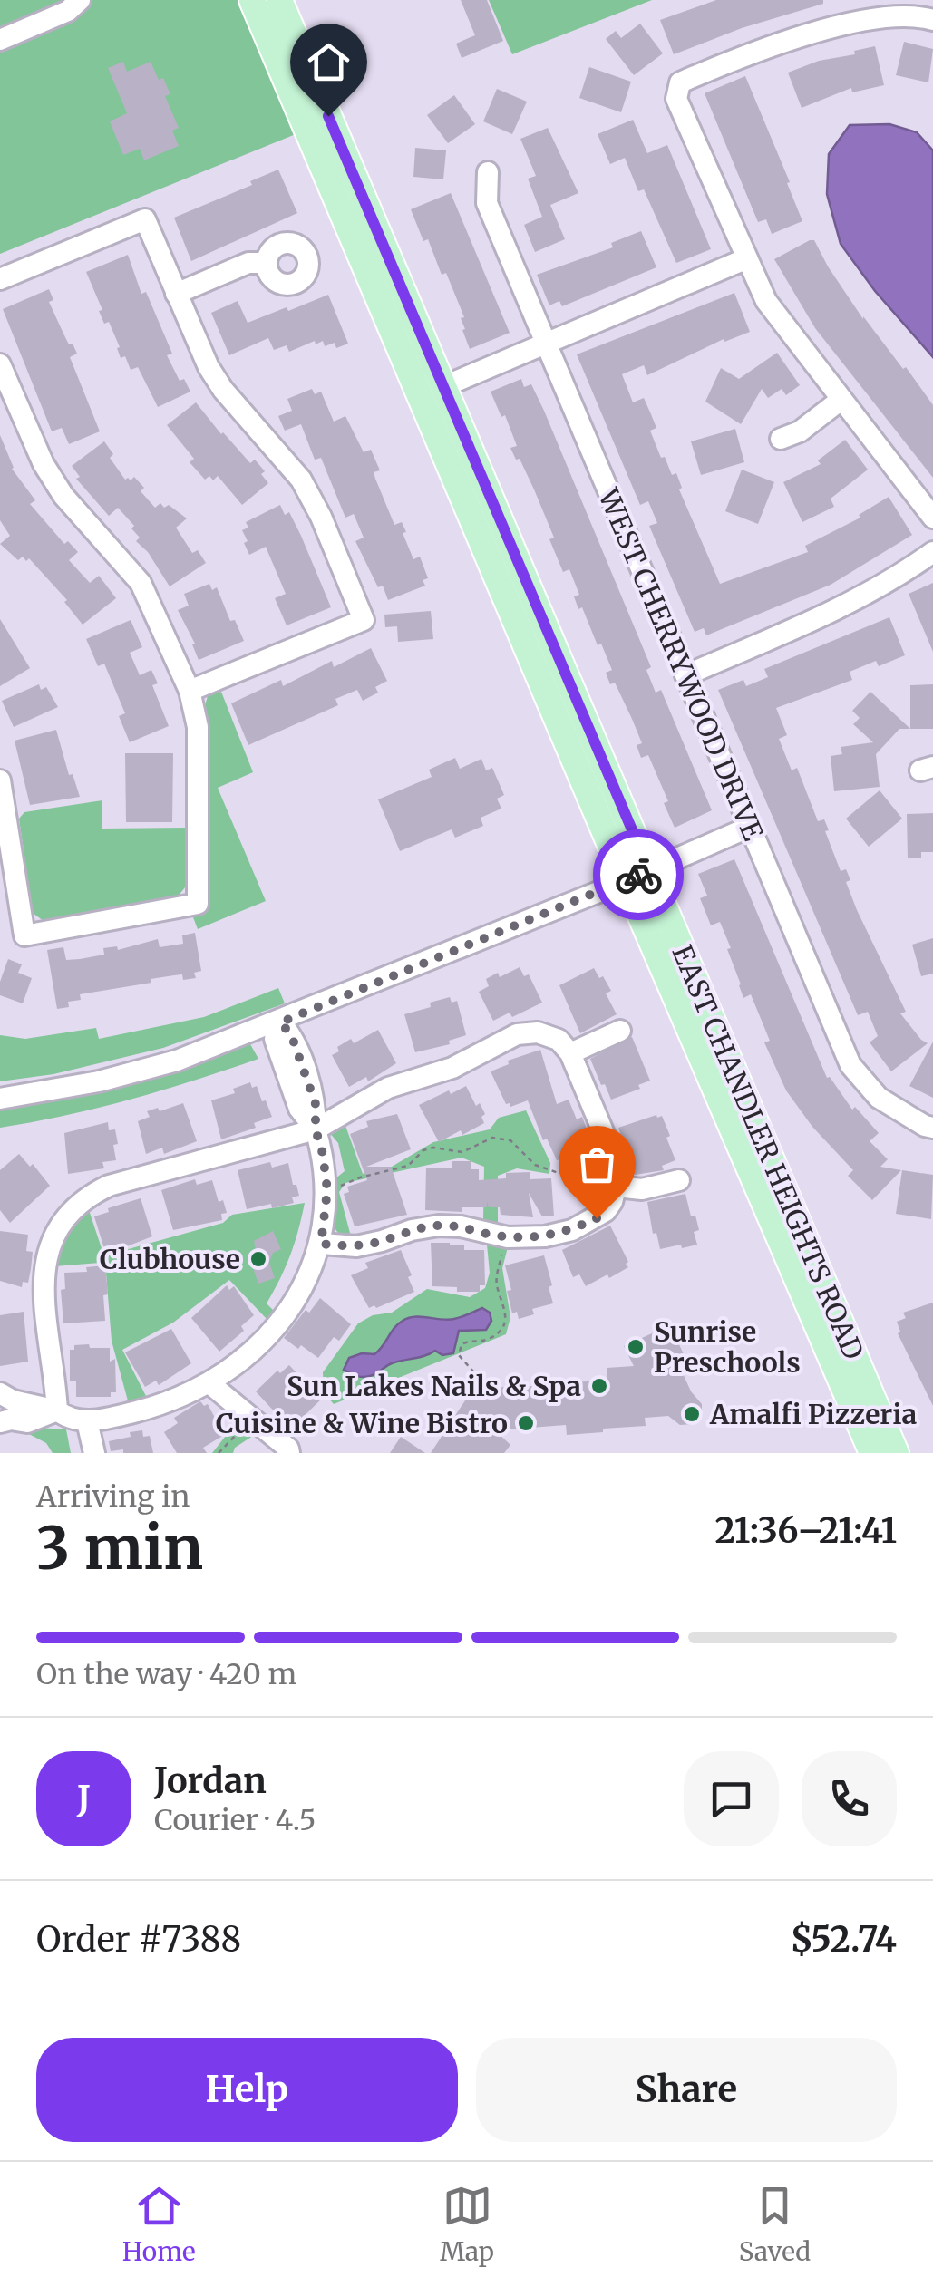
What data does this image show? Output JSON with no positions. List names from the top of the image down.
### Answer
{
  "streets": {
    "main road": ["EAST CHANDLER HEIGHTS ROAD"],
    "street": ["WEST CHERRYWOOD DRIVE"]
  },
  "places": [
    "Clubhouse",
    "Sunrise Preschools",
    "Sun Lakes Nails & Spa",
    "Amalfi Pizzeria",
    "Cuisine & Wine Bistro"
  ],
  "page": {
    "heading": ["3 min", "Arriving in", "21:36–21:41"],
    "panel": [
      "Jordan",
      "Courier · 4.5",
      "Order #7388",
      "$52.74"
    ],
    "bar": "On the way · 420 m",
    "round": "J",
    "buttons": ["Help", "Share"],
    "tabs": ["Home", "Map", "Saved"]
  }
}
